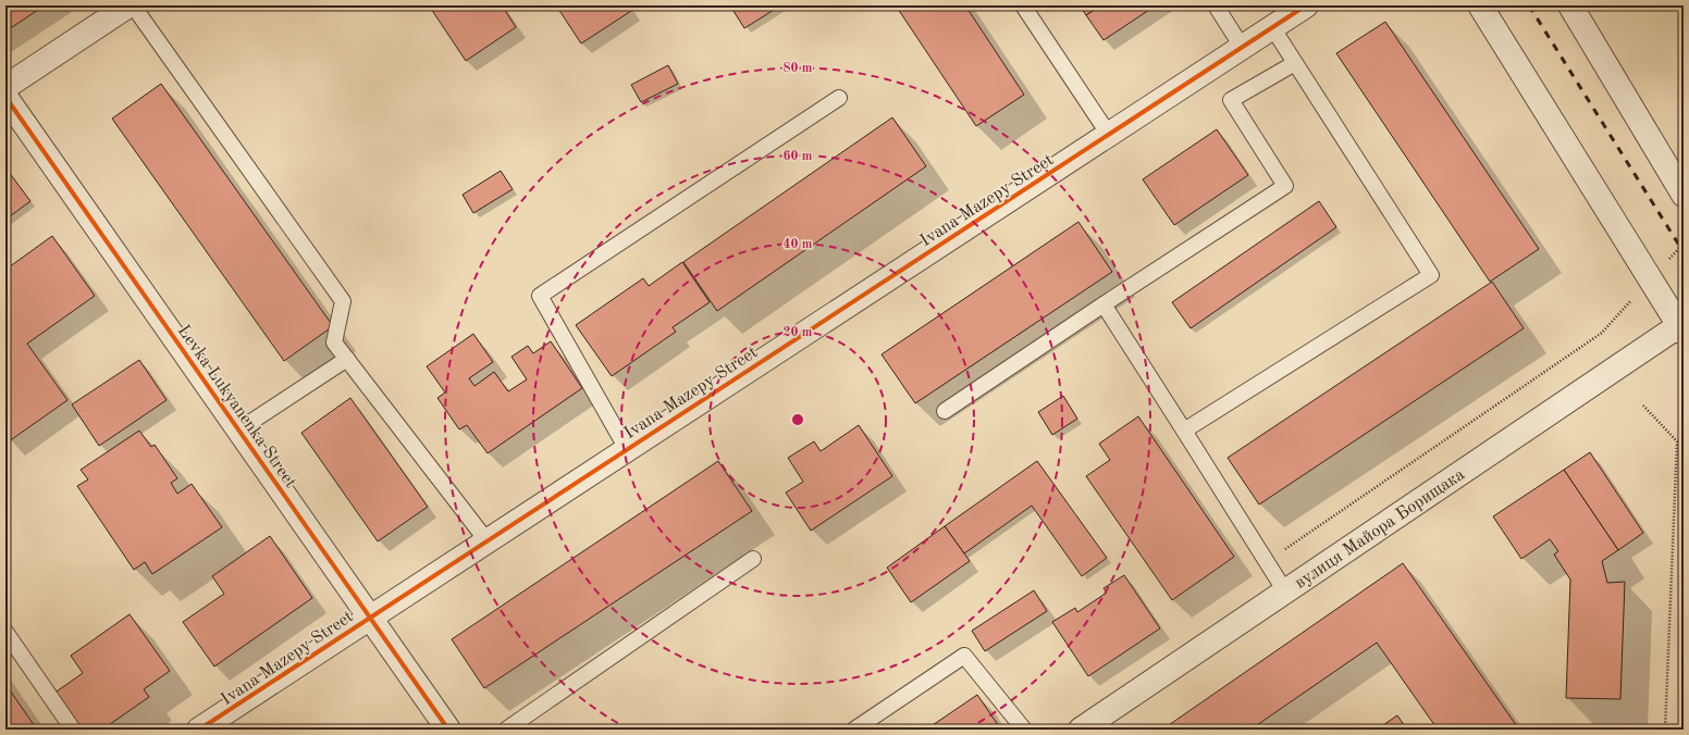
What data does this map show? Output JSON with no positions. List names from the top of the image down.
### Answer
{
  "streets": {
    "street": ["Ivana Mazepy Street", "Levka Lukyanenka Street", "вулиця Майора Борищака"]
  },
  "crossings": [
    ["Ivana Mazepy Street", "Levka Lukyanenka Street"]
  ],
  "rings": [
    "80 m",
    "60 m",
    "40 m",
    "20 m"
  ]
}
